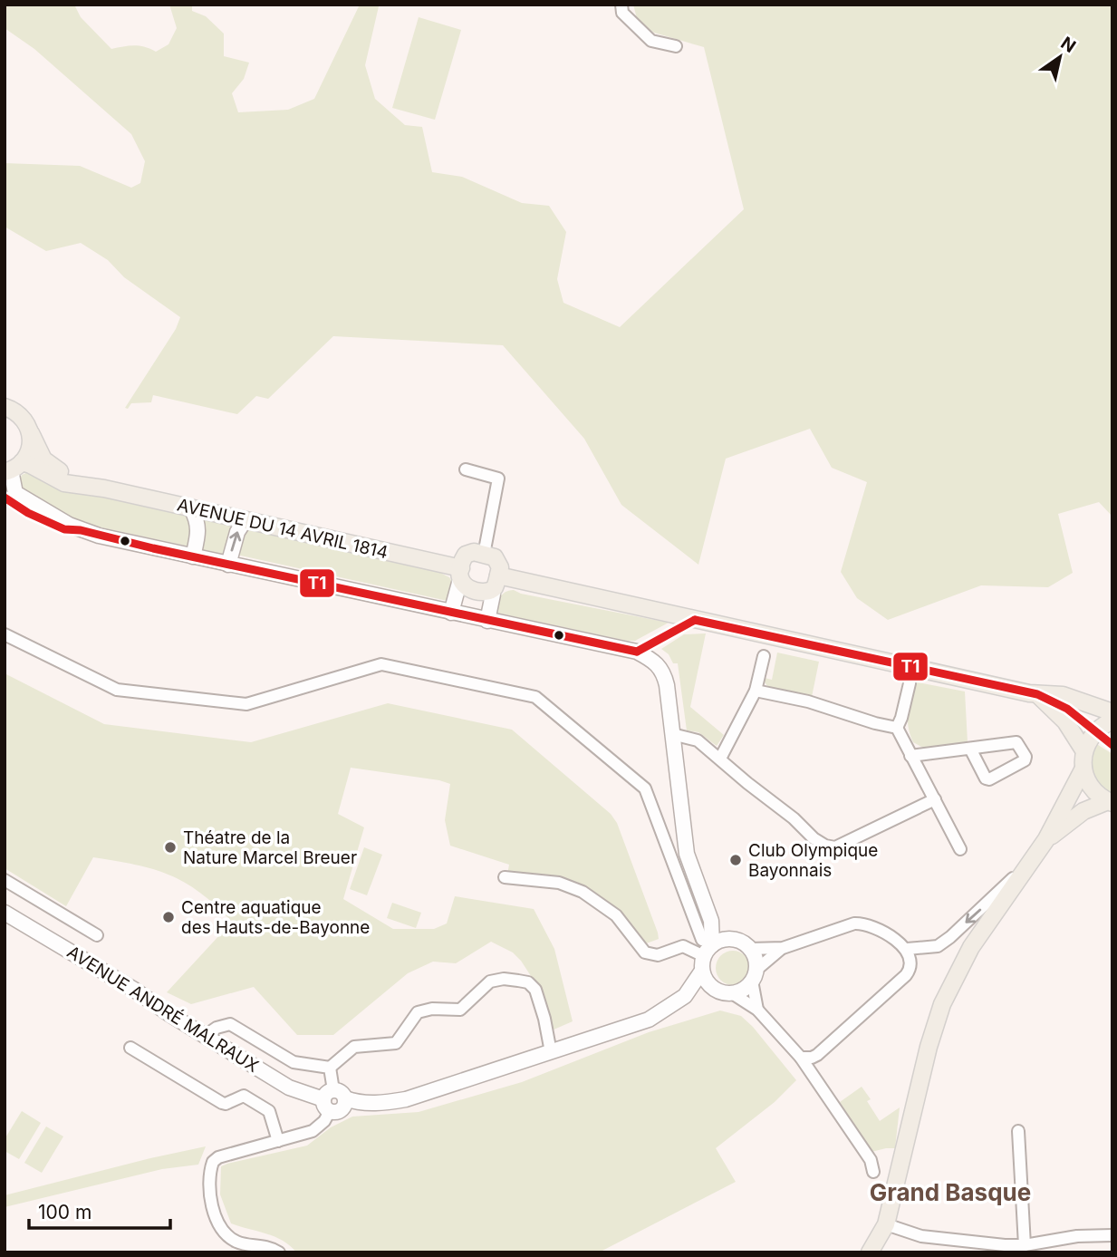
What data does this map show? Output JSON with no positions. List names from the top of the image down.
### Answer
{
  "streets": {
    "main road": ["AVENUE DU 14 AVRIL 1814"],
    "street": ["AVENUE ANDRÉ MALRAUX"]
  },
  "districts": ["Grand Basque"],
  "places": ["Théatre de la Nature Marcel Breuer", "Club Olympique Bayonnais", "Centre aquatique des Hauts-de-Bayonne"],
  "lines": ["transit line T1"],
  "scale_bar": "100 m",
  "north": "top right"
}
